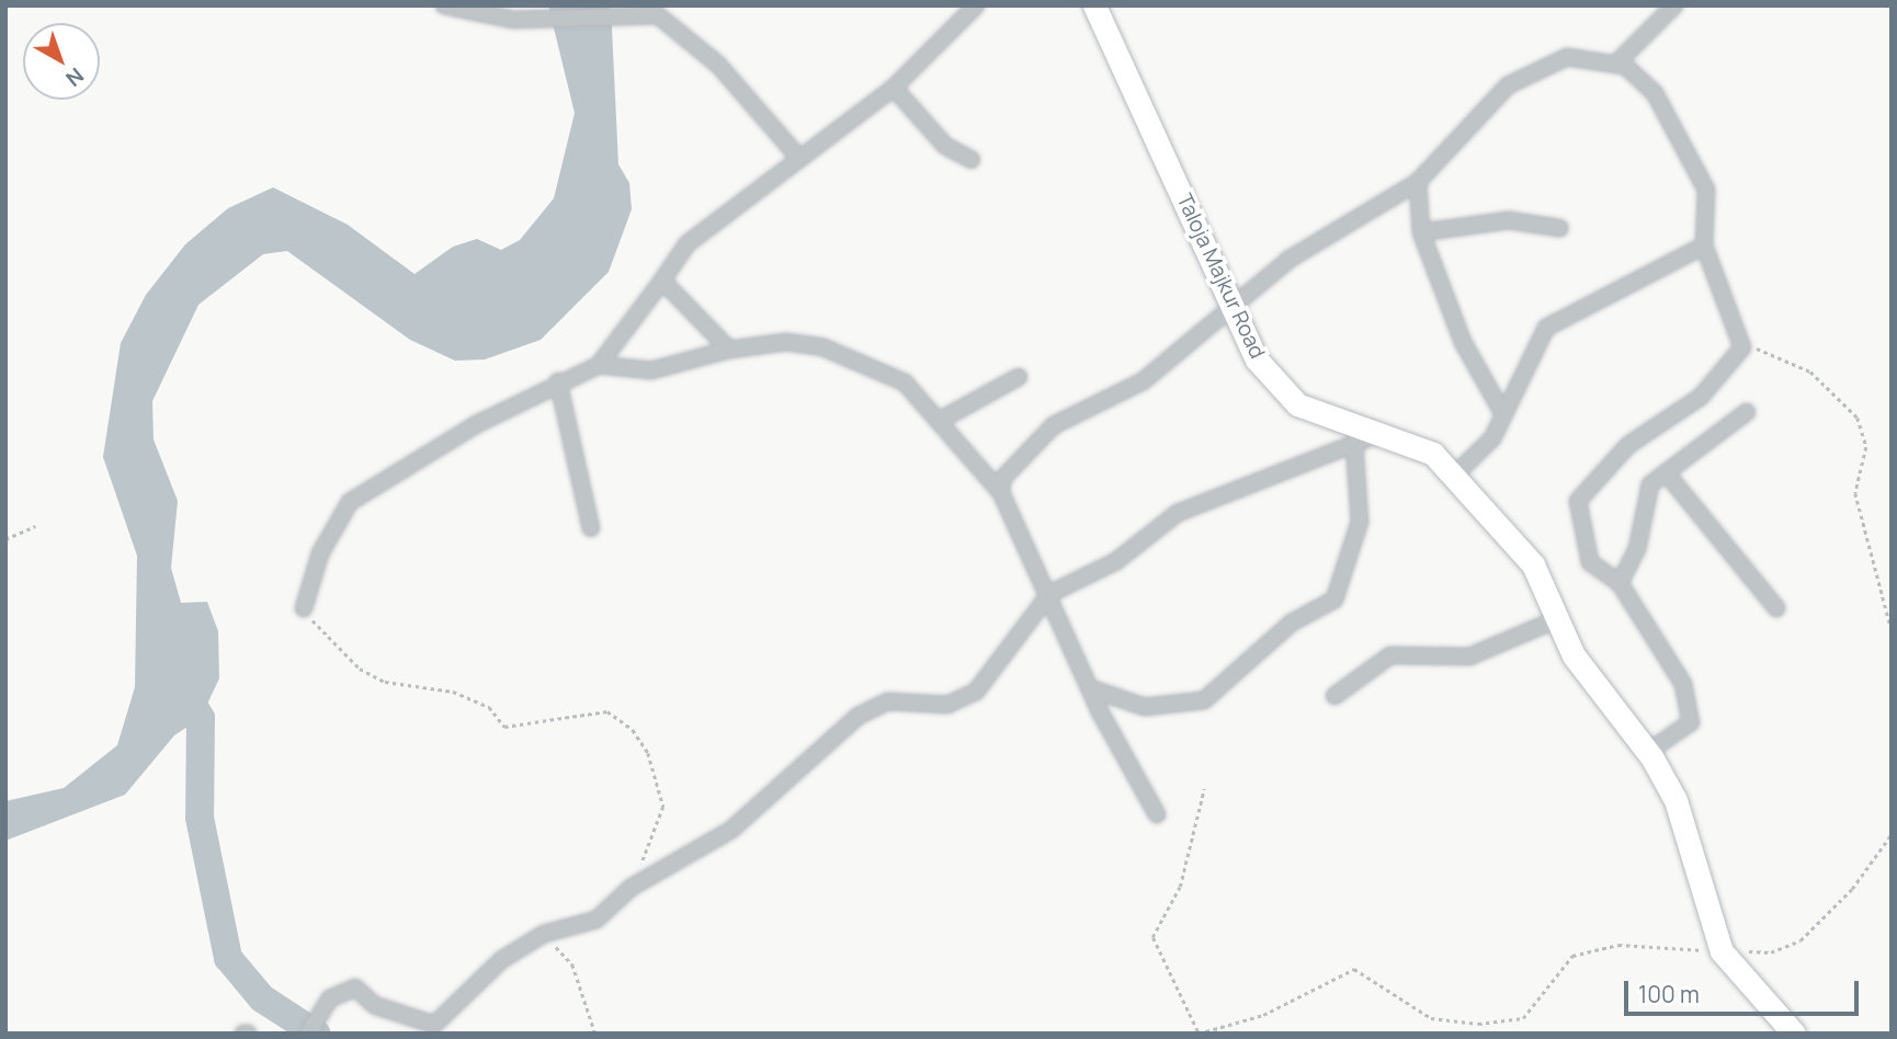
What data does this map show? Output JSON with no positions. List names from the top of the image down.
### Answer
{
  "streets": {
    "street": ["Taloja Majkur Road"]
  },
  "scale_bar": "100 m",
  "north": "bottom right"
}
